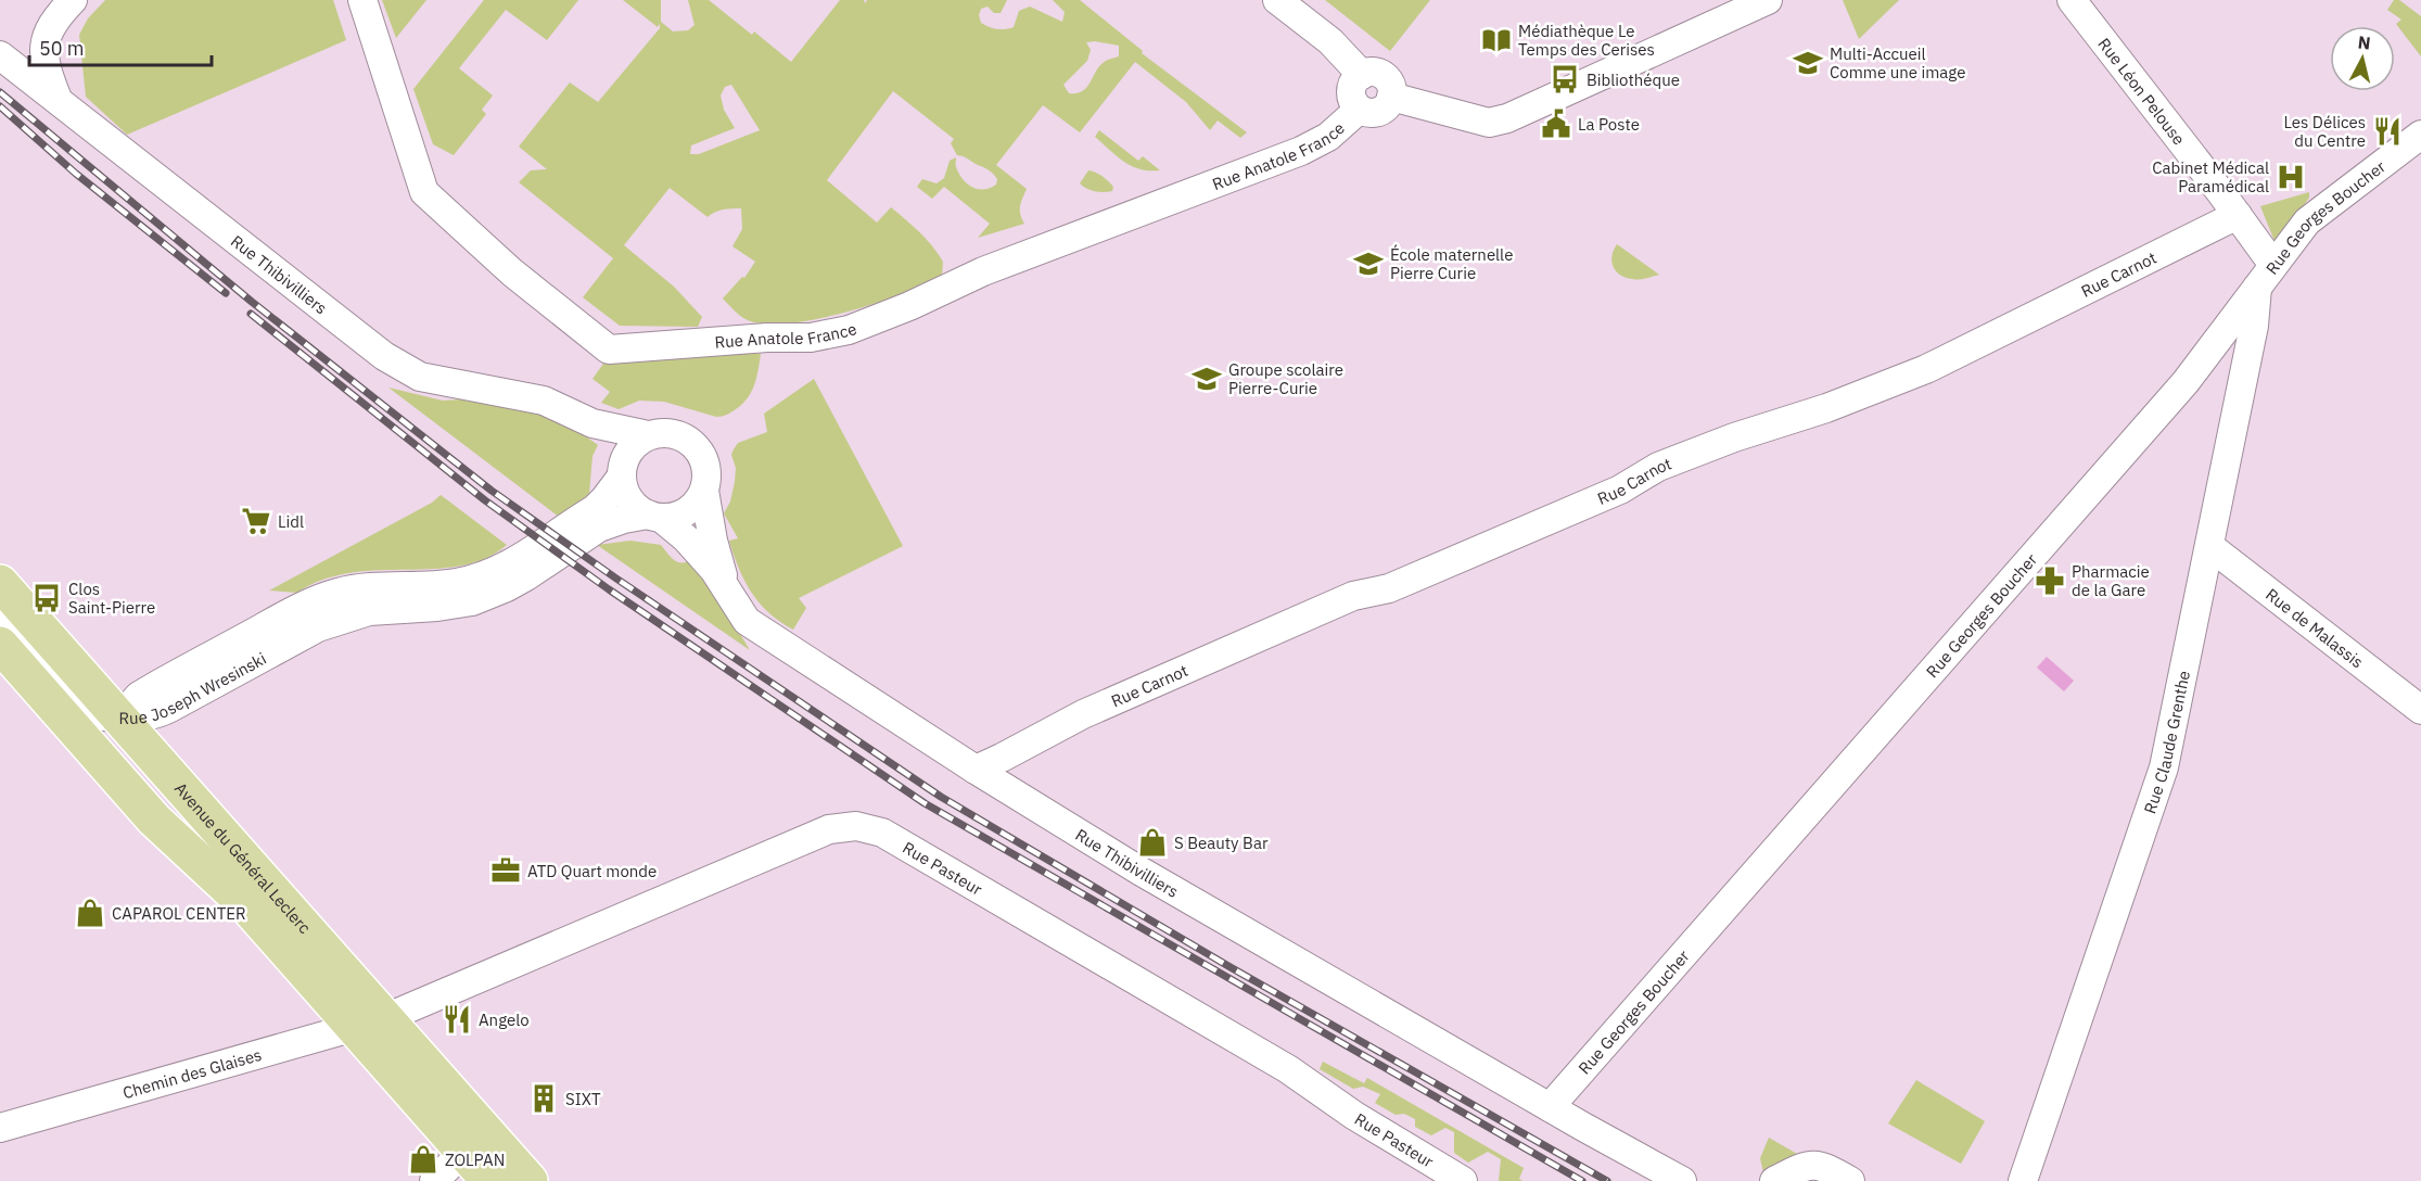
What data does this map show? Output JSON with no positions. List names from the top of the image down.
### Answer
{
  "streets": {
    "main road": ["Avenue du Général Leclerc"],
    "street": [
      "Rue Léon Pelouse",
      "Rue Anatole France",
      "Rue Georges Boucher",
      "Rue Carnot",
      "Rue Thibivilliers",
      "Rue de Malassis",
      "Rue Joseph Wresinski",
      "Rue Claude Grenthe",
      "Rue Pasteur",
      "Chemin des Glaises"
    ]
  },
  "crossings": [
    ["Rue Léon Pelouse", "Rue Carnot"],
    ["Rue Georges Boucher", "Rue Thibivilliers"],
    ["Rue Georges Boucher", "Rue Claude Grenthe"],
    ["Rue Carnot", "Rue Thibivilliers"],
    ["Rue Thibivilliers", "Rue Joseph Wresinski"],
    ["Rue de Malassis", "Rue Claude Grenthe"],
    ["Rue Joseph Wresinski", "Avenue du Général Leclerc"],
    ["Avenue du Général Leclerc", "Rue Pasteur"],
    ["Avenue du Général Leclerc", "Chemin des Glaises"],
    ["Rue Pasteur", "Chemin des Glaises"]
  ],
  "places": {
    "library": ["Médiathèque Le Temps des Cerises"],
    "school or university": ["Multi-Accueil Comme une image", "École maternelle Pierre Curie", "Groupe scolaire Pierre-Curie"],
    "bus stop": ["Bibliothéque", "Clos Saint-Pierre"],
    "public building": ["La Poste"],
    "restaurant": ["Les Délices du Centre", "Angelo"],
    "hospital": ["Cabinet Médical Paramédical"],
    "supermarket": ["Lidl"],
    "pharmacy": ["Pharmacie de la Gare"],
    "shop": ["S Beauty Bar", "CAPAROL CENTER", "ZOLPAN"],
    "office": ["ATD Quart monde"],
    "building": ["SIXT"]
  },
  "scale_bar": "50 m",
  "north": "top"
}
